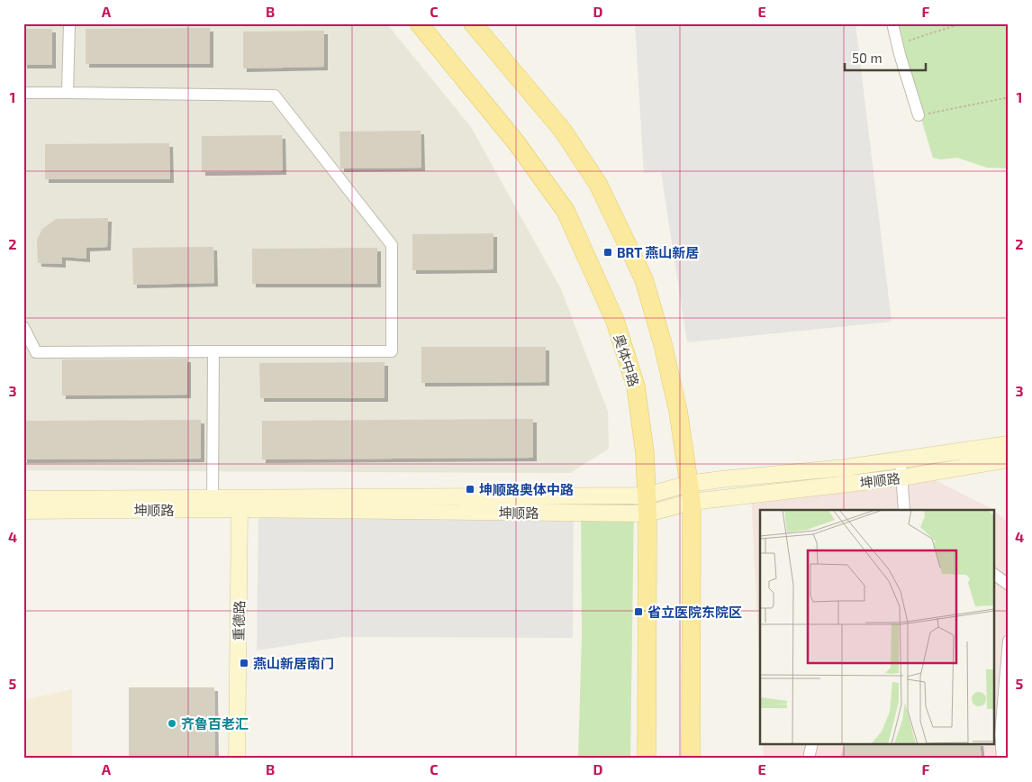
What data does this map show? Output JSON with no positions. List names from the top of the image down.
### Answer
{
  "streets": {
    "main road": ["奥体中路"],
    "street": ["坤顺路", "重德路"]
  },
  "crossings": [
    ["奥体中路", "坤顺路"],
    ["坤顺路", "重德路"]
  ],
  "places": {
    "transit": [
      "BRT 燕山新居",
      "坤顺路奥体中路",
      "省立医院东院区",
      "燕山新居南门"
    ],
    "other": ["齐鲁百老汇"]
  },
  "scale_bar": "50 m",
  "grid": {
    "columns": [
      "A",
      "B",
      "C",
      "D",
      "E",
      "F"
    ],
    "rows": [
      "1",
      "2",
      "3",
      "4",
      "5"
    ]
  }
}
